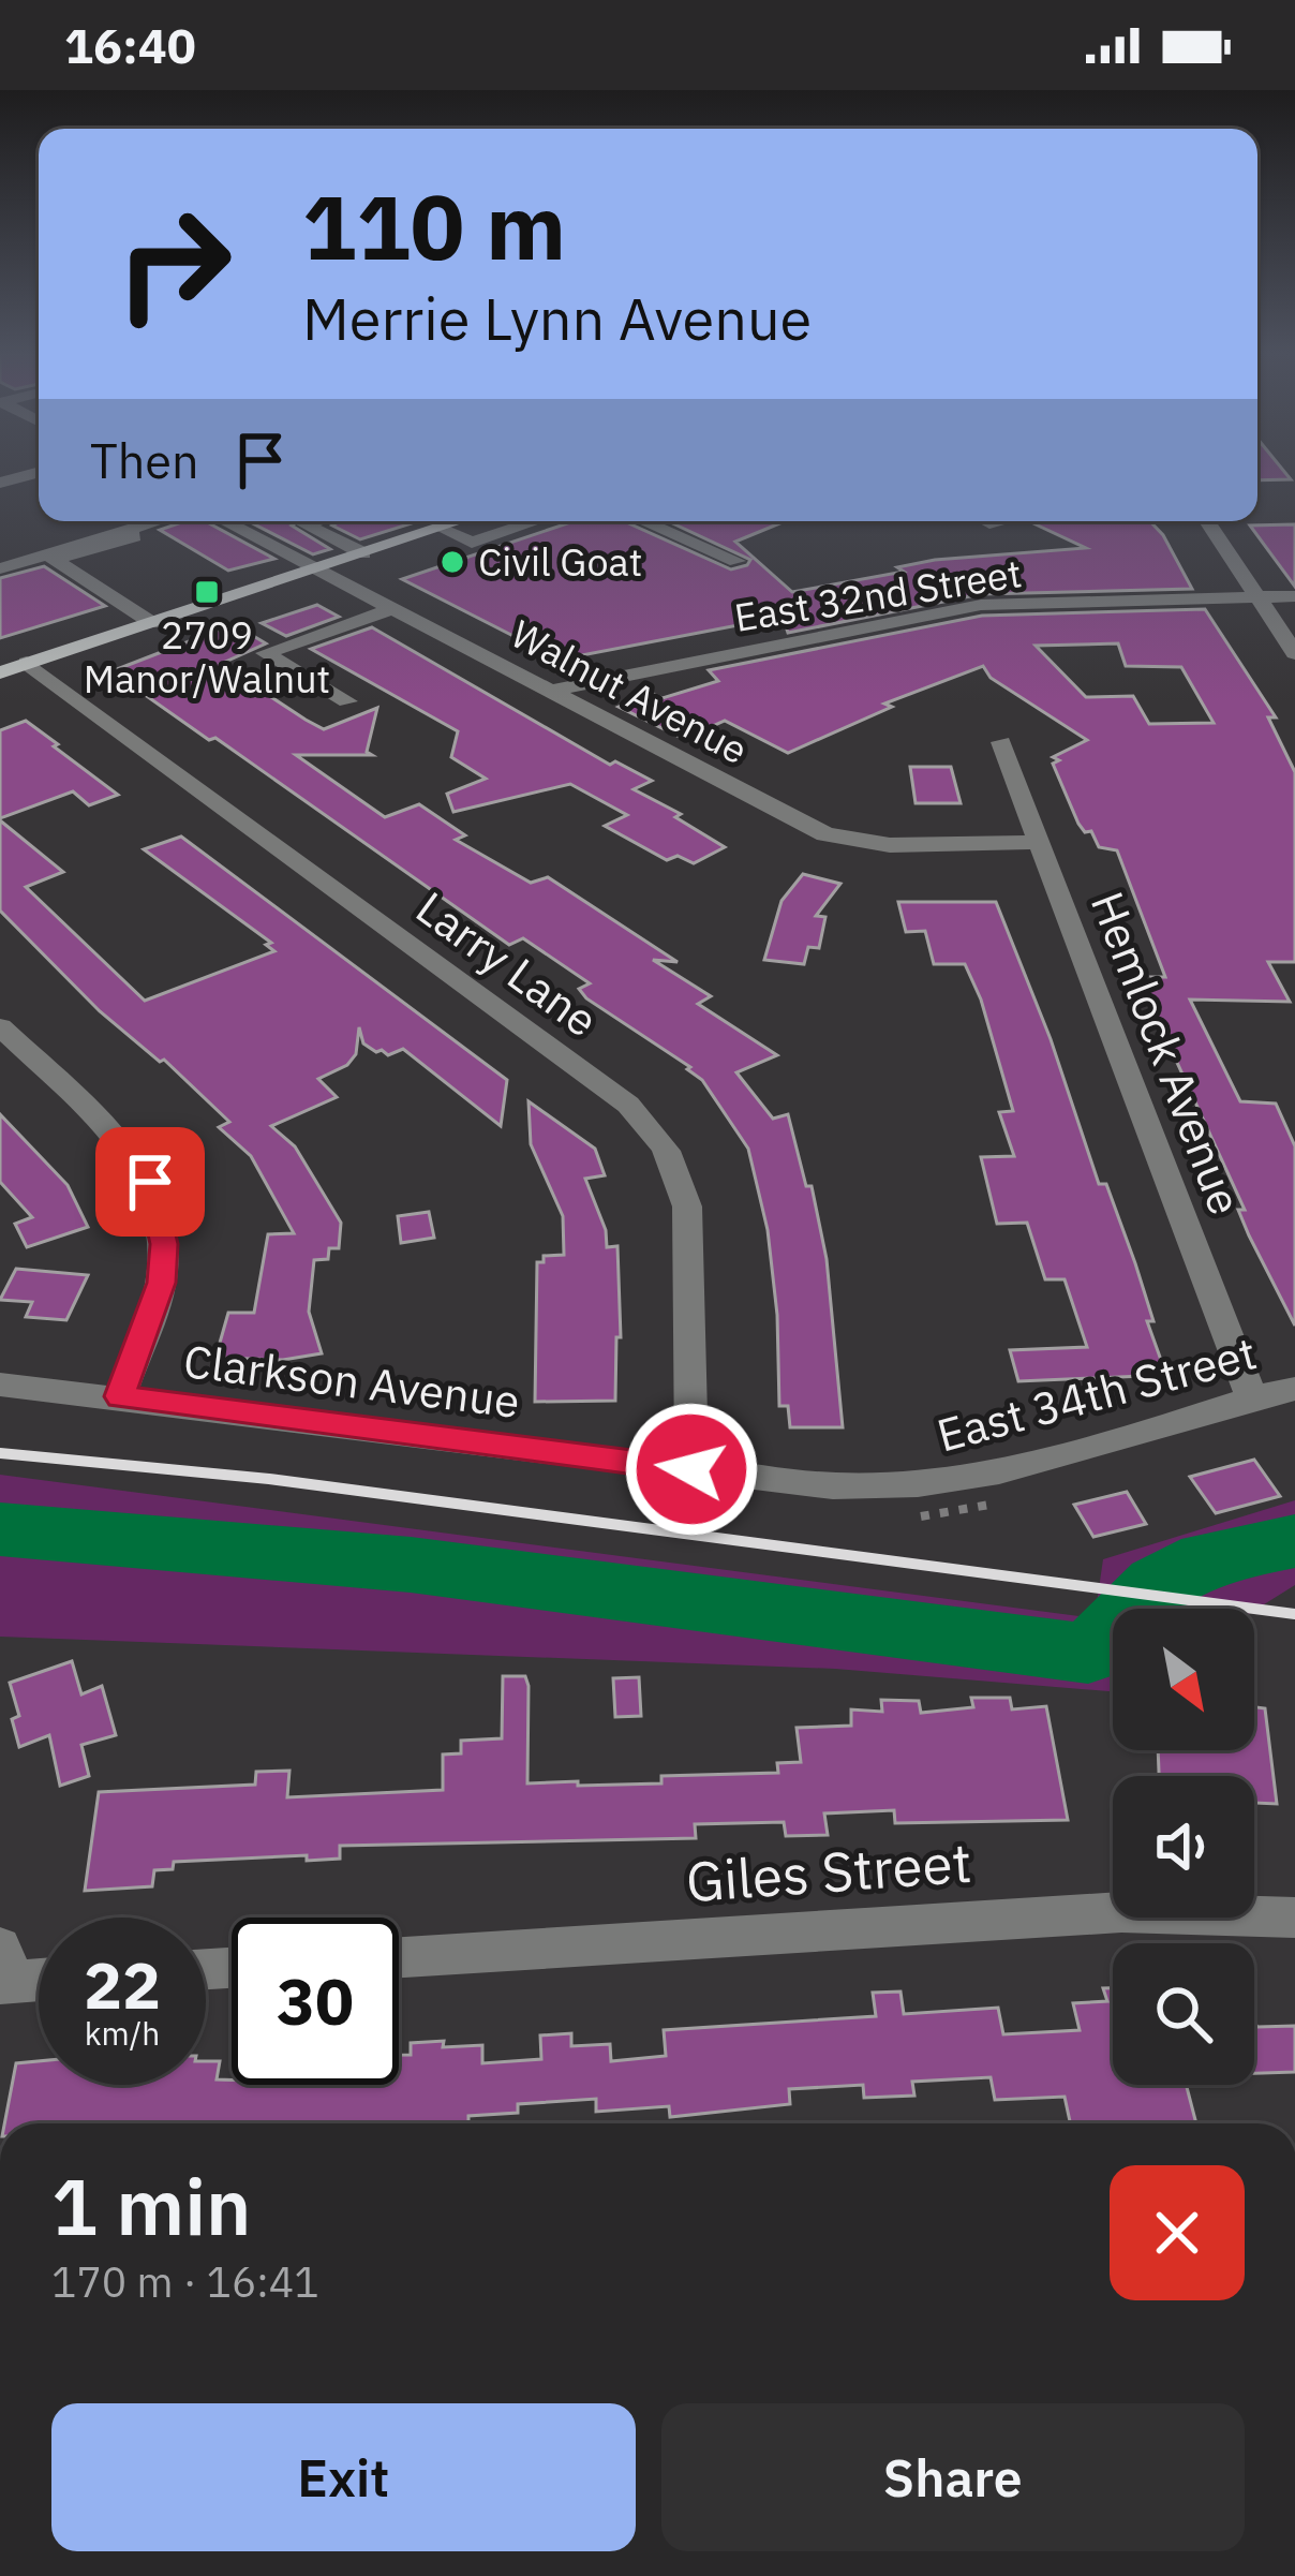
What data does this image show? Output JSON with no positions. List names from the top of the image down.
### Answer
{
  "streets": {
    "street": [
      "East 32nd Street",
      "Walnut Avenue",
      "Larry Lane",
      "Hemlock Avenue",
      "Clarkson Avenue",
      "East 34th Street",
      "Giles Street"
    ]
  },
  "crossings": [
    ["East 32nd Street", "Walnut Avenue"],
    ["Walnut Avenue", "Hemlock Avenue"],
    ["Larry Lane", "Clarkson Avenue"],
    ["Larry Lane", "East 34th Street"],
    ["Hemlock Avenue", "East 34th Street"],
    ["Clarkson Avenue", "East 34th Street"]
  ],
  "places": {
    "other": ["Civil Goat"],
    "transit": ["2709 Manor/Walnut"]
  },
  "north": "bottom right",
  "page": {
    "status": "16:40",
    "turn": ["110 m", "Merrie Lynn Avenue"],
    "then": "Then",
    "speed": "22 km/h",
    "limit": "30",
    "heading": ["1 min", "170 m · 16:41"],
    "buttons": ["Exit", "Share"]
  }
}
